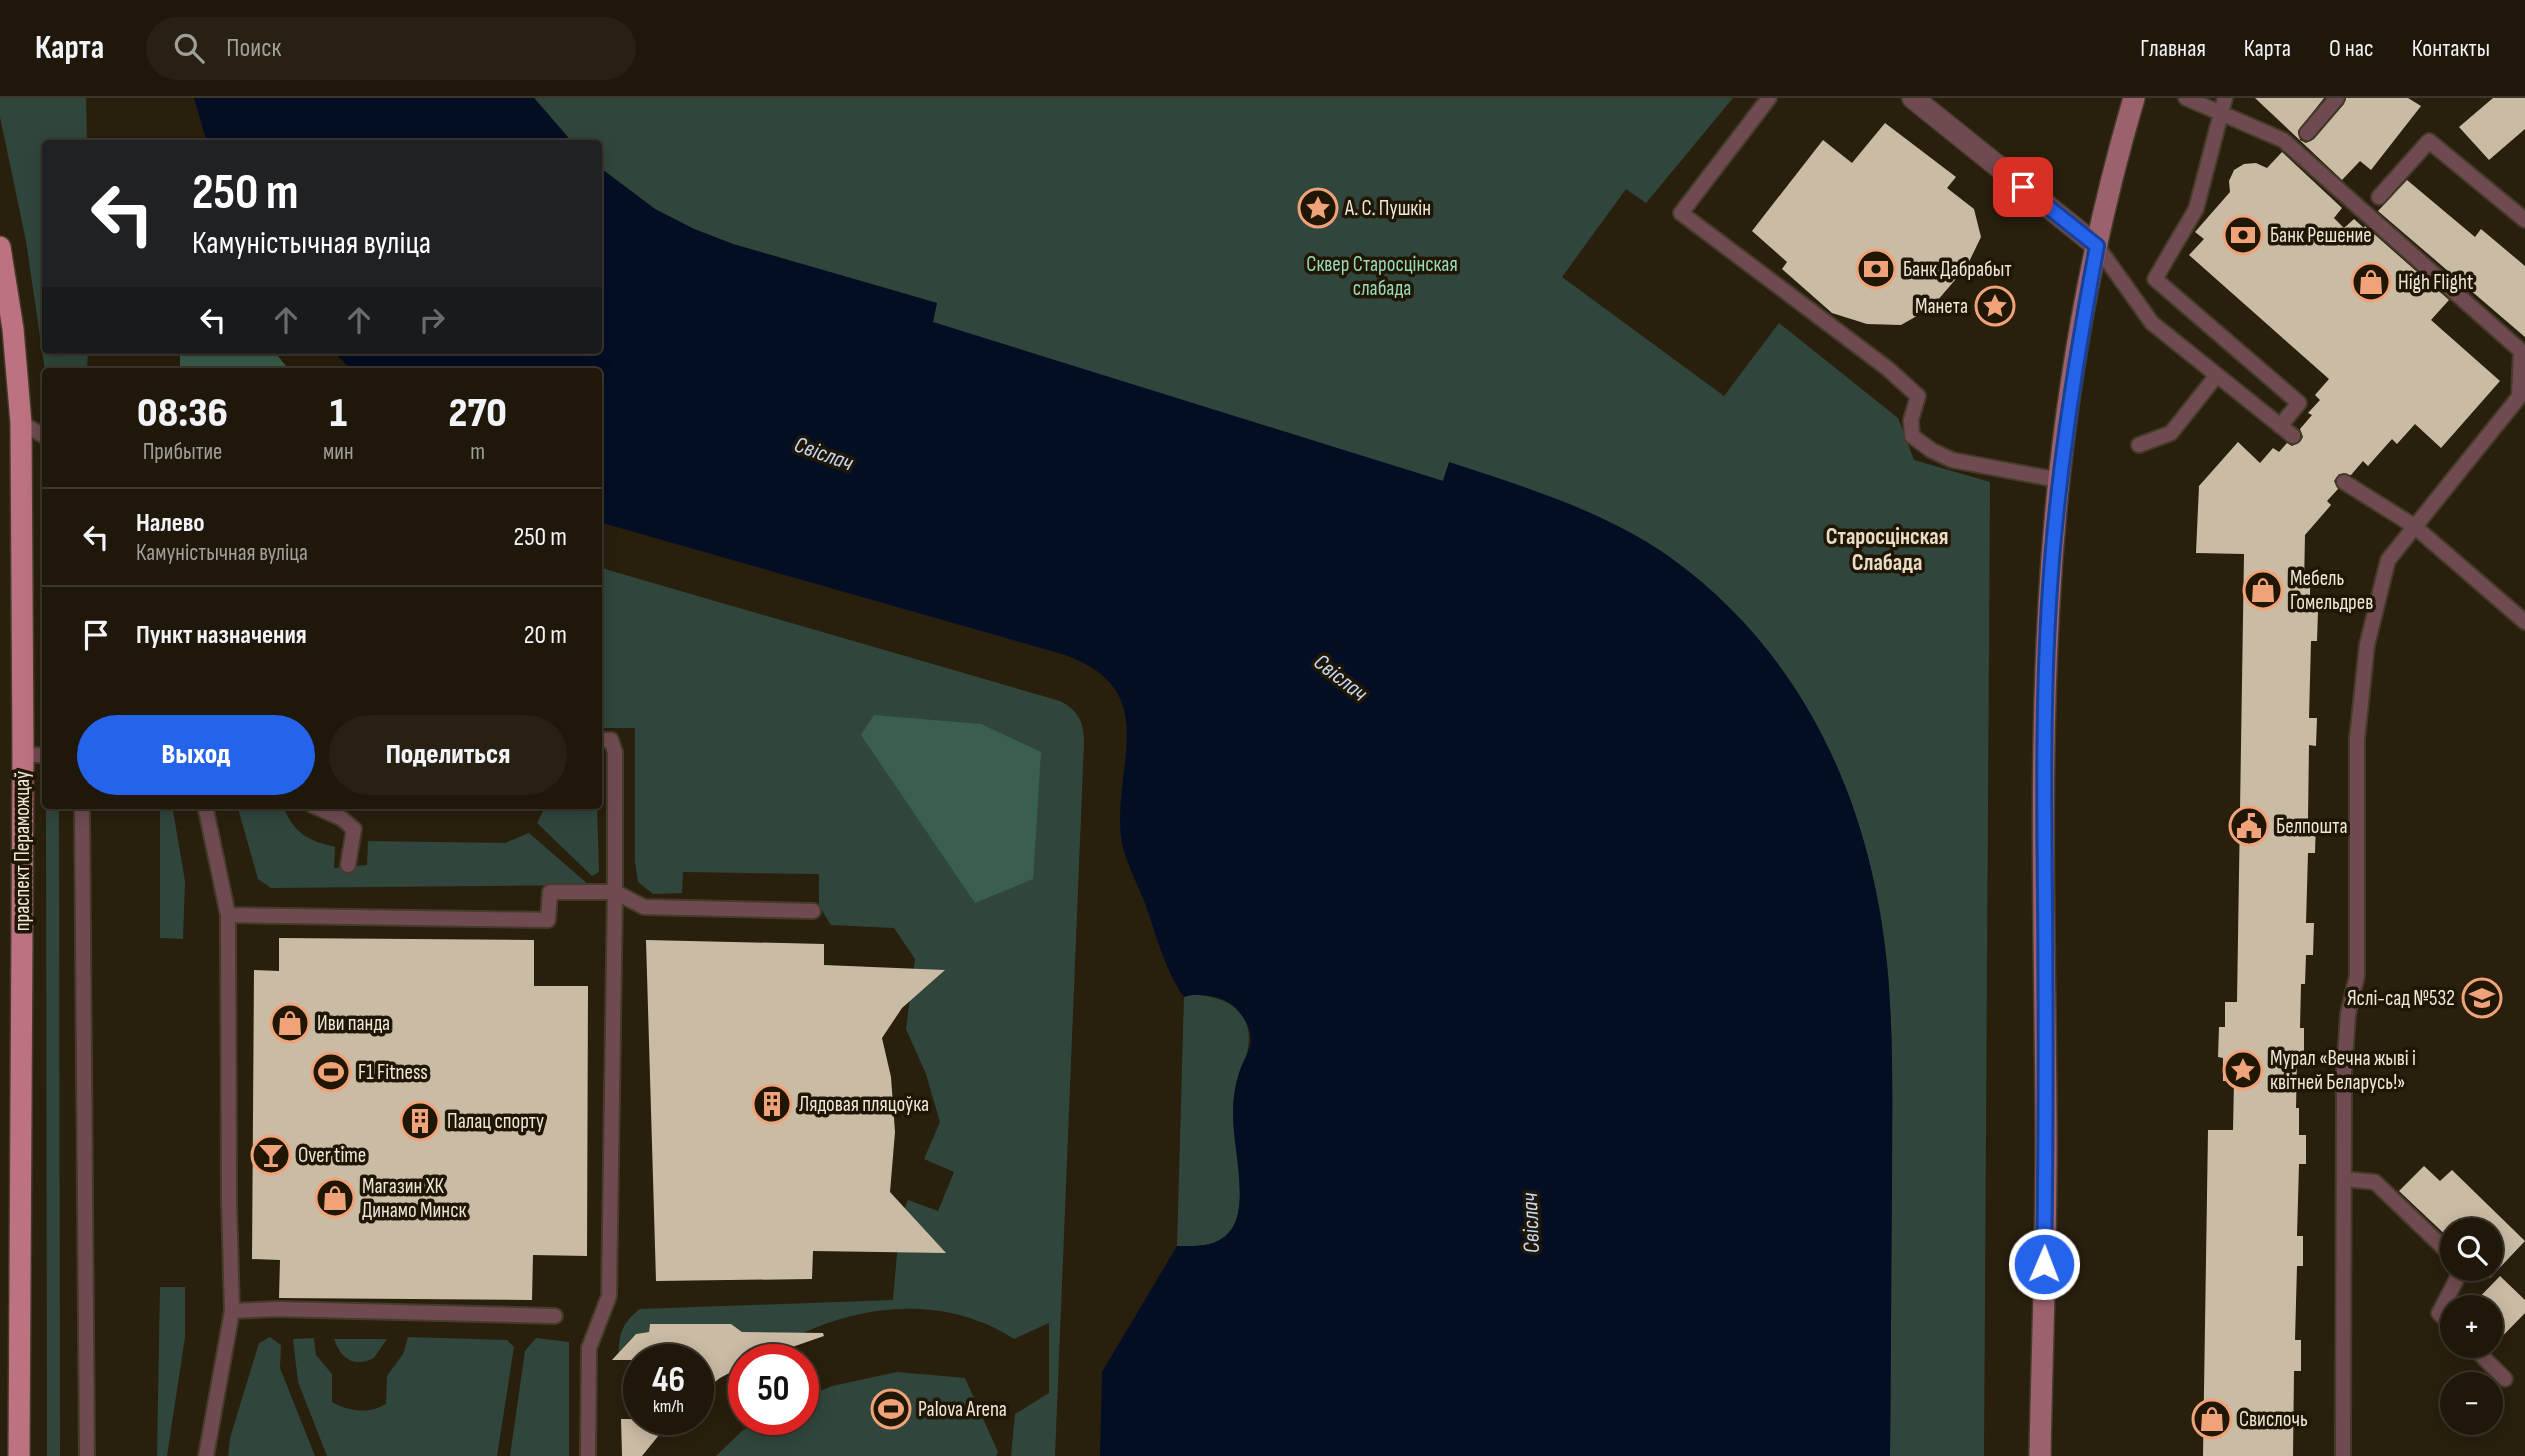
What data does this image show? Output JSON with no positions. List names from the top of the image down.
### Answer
{
  "streets": {
    "main road": ["праспект Пераможцаў"]
  },
  "districts": ["Старосцінская Слабада"],
  "water": ["Свіслач"],
  "parks": ["Сквер Старосцінская слабада"],
  "places": {
    "place": ["А. С. Пушкін", "Манета", "Мурал «Вечна жыві і квітней Беларусь!»"],
    "bank": ["Банк Решение", "Банк Дабрабыт"],
    "shop": [
      "High Flight",
      "Мебель Гомельдрев",
      "Иви панда",
      "Магазин ХК Динамо Минск",
      "Свислочь"
    ],
    "public building": ["Белпошта"],
    "school or university": ["Яслі-сад №532"],
    "sports": ["F1 Fitness", "Palova Arena"],
    "building": ["Лядовая пляцоўка", "Палац спорту"],
    "bar": ["Over time"]
  },
  "page": {
    "header": "Карта",
    "search": "Поиск",
    "nav": [
      "Главная",
      "Карта",
      "О нас",
      "Контакты"
    ],
    "turn": ["250 m", "Камуністычная вуліца"],
    "eta": [
      "08:36",
      "Прибытие",
      "1",
      "мин",
      "270",
      "m"
    ],
    "list": [
      {
        "name": "Налево",
        "note": "Камуністычная вуліца",
        "value": "250 m"
      },
      {
        "name": "Пункт назначения",
        "value": "20 m"
      }
    ],
    "buttons": ["Выход", "Поделиться"],
    "map_buttons": ["+", "−"],
    "speed": "46 km/h",
    "limit": "50"
  }
}
